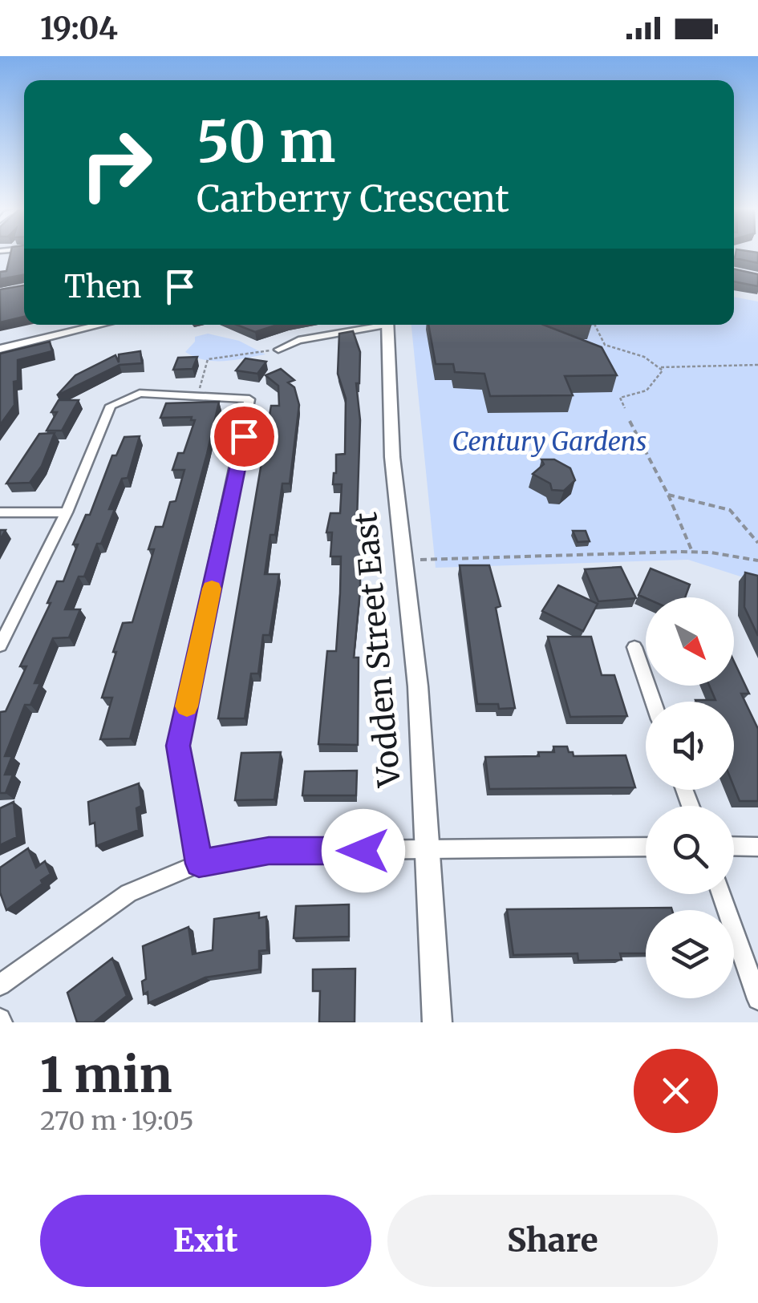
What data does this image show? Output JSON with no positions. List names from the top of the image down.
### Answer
{
  "streets": {
    "street": ["Vodden Street East"]
  },
  "parks": ["Century Gardens"],
  "north": "bottom right",
  "page": {
    "status": "19:04",
    "turn": ["50 m", "Carberry Crescent"],
    "then": "Then",
    "heading": ["1 min", "270 m · 19:05"],
    "buttons": ["Exit", "Share"]
  }
}
